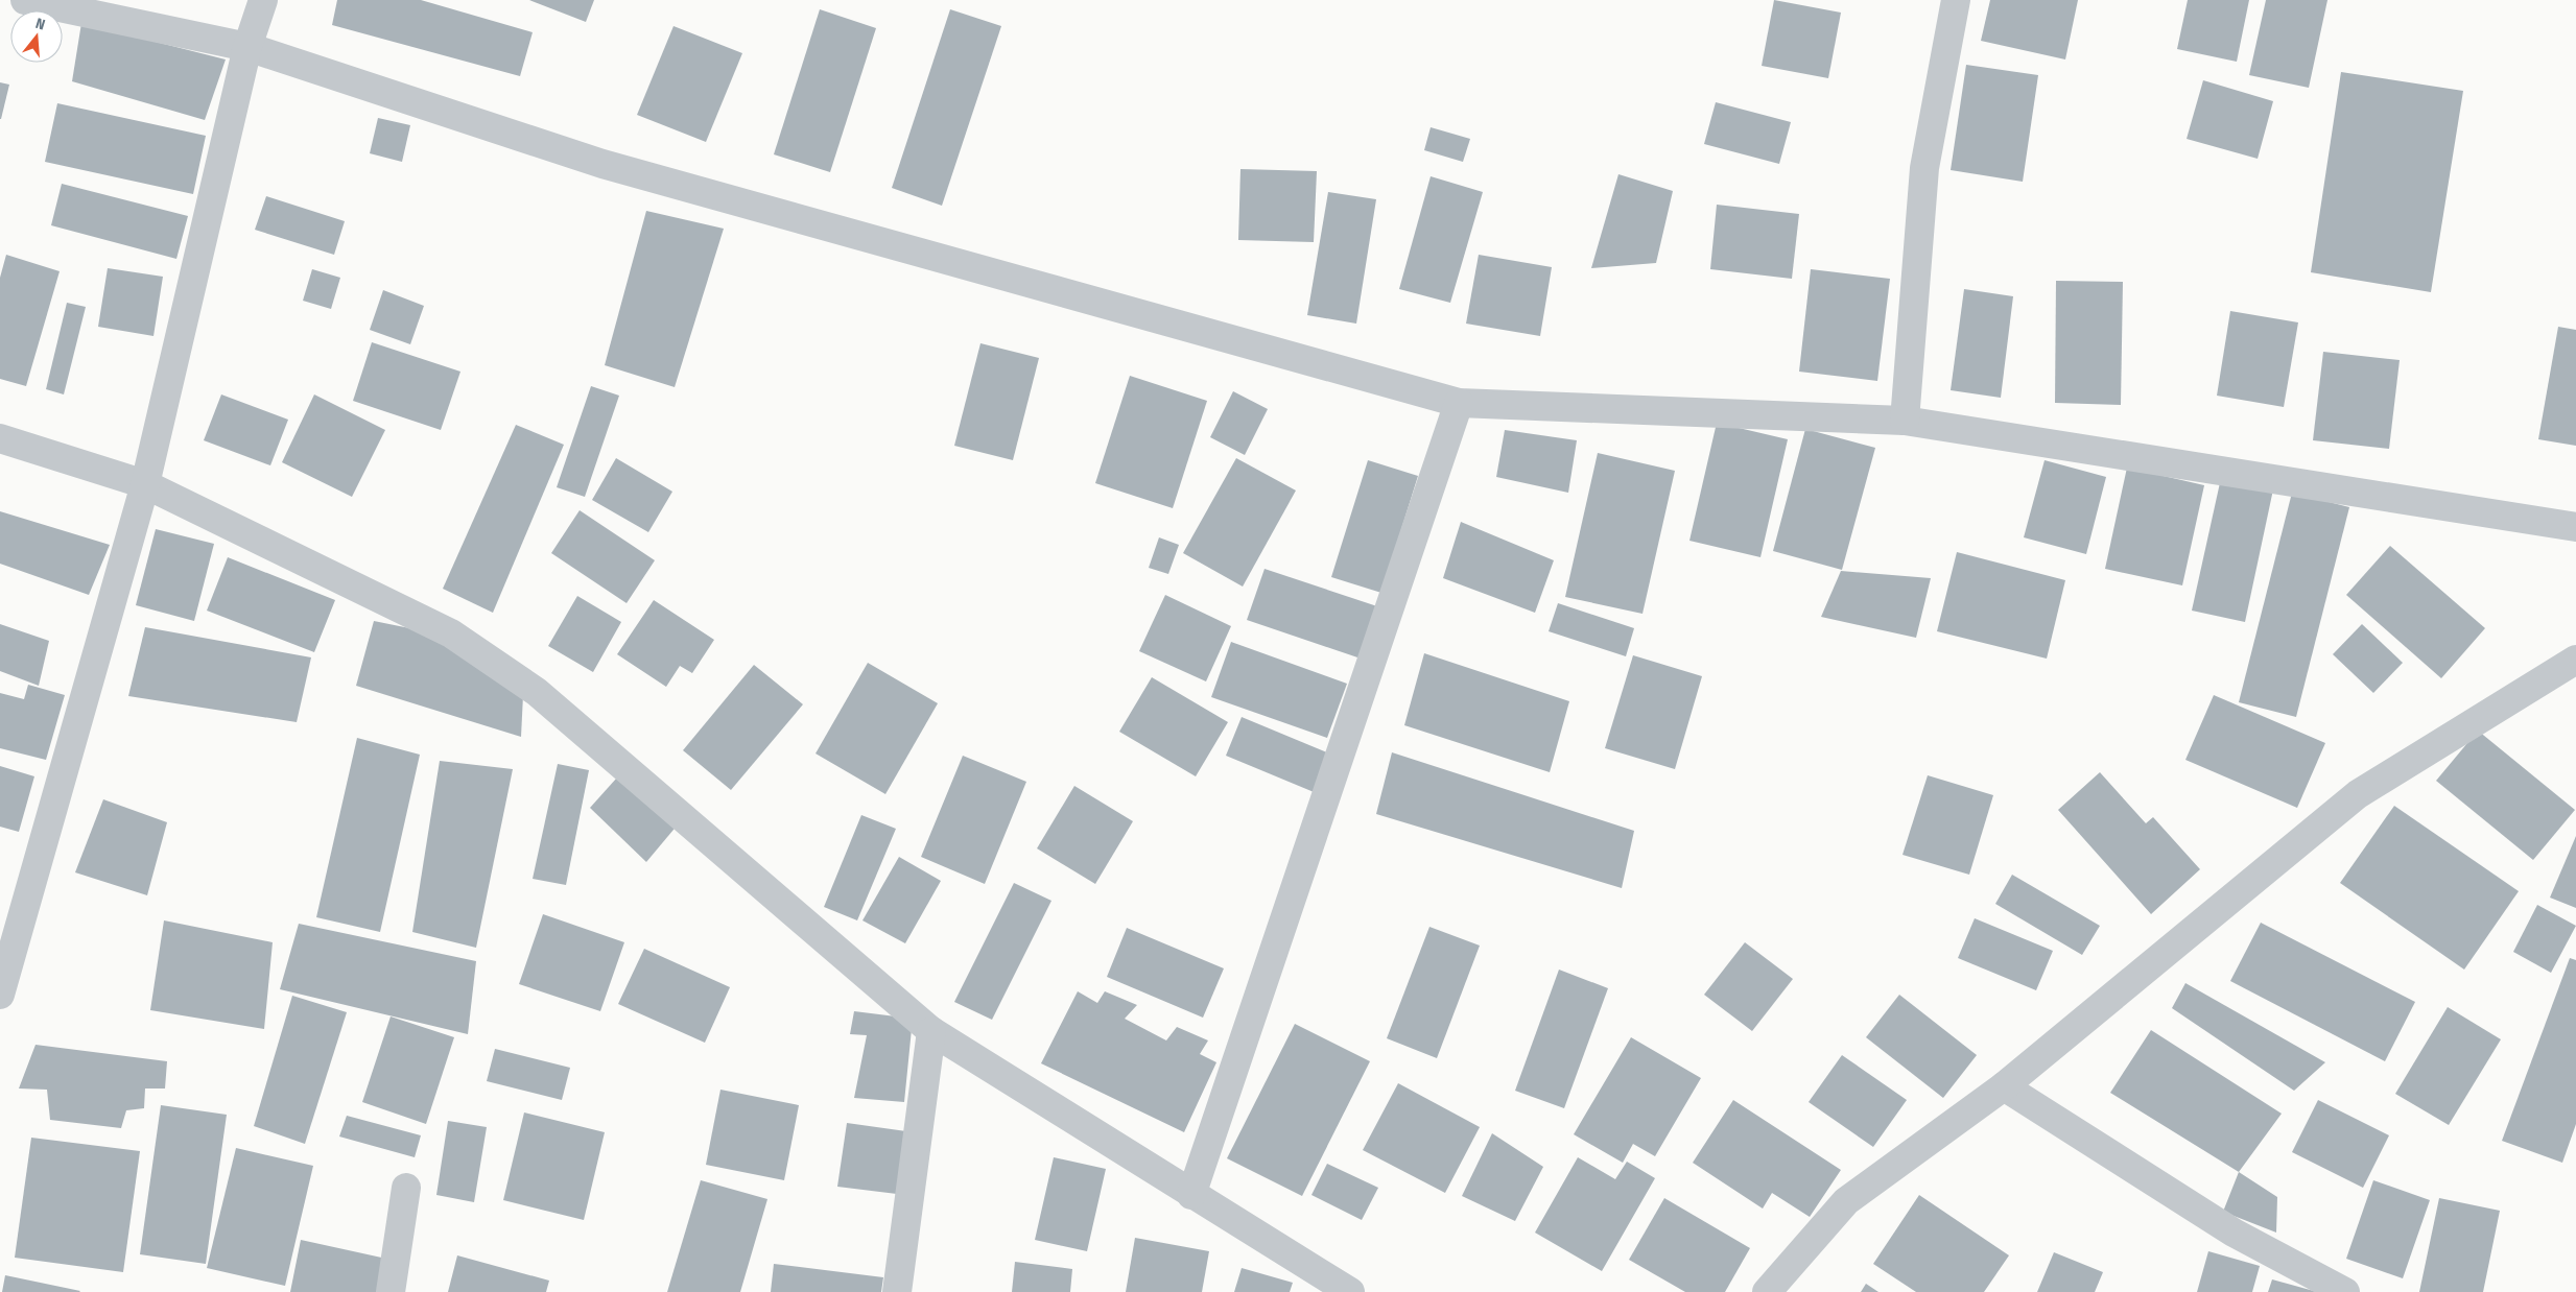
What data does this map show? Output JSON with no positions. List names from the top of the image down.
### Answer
{
  "north": "top"
}
